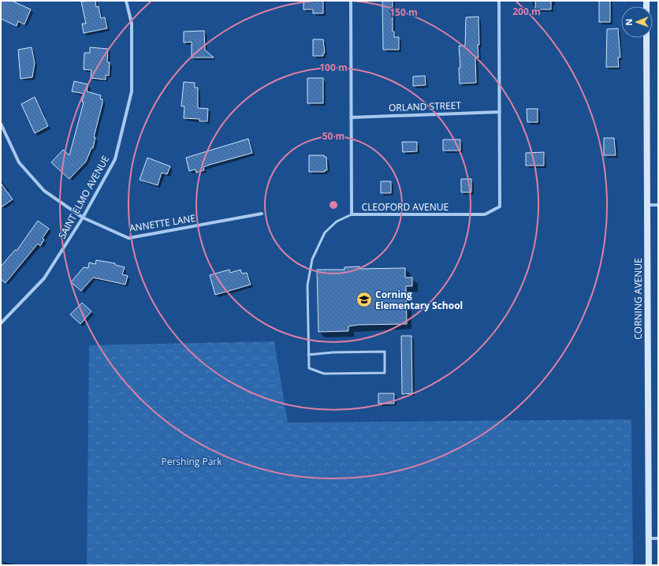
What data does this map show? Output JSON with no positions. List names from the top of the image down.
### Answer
{
  "streets": {
    "street": [
      "ORLAND STREET",
      "SAINT ELMO AVENUE",
      "CLEOFORD AVENUE",
      "ANNETTE LANE",
      "CORNING AVENUE"
    ]
  },
  "crossings": [
    ["ORLAND STREET", "CLEOFORD AVENUE"],
    ["SAINT ELMO AVENUE", "ANNETTE LANE"]
  ],
  "parks": ["Pershing Park"],
  "places": {
    "school or university": ["Corning Elementary School"]
  },
  "north": "left",
  "rings": [
    "200 m",
    "150 m",
    "100 m",
    "50 m"
  ]
}
